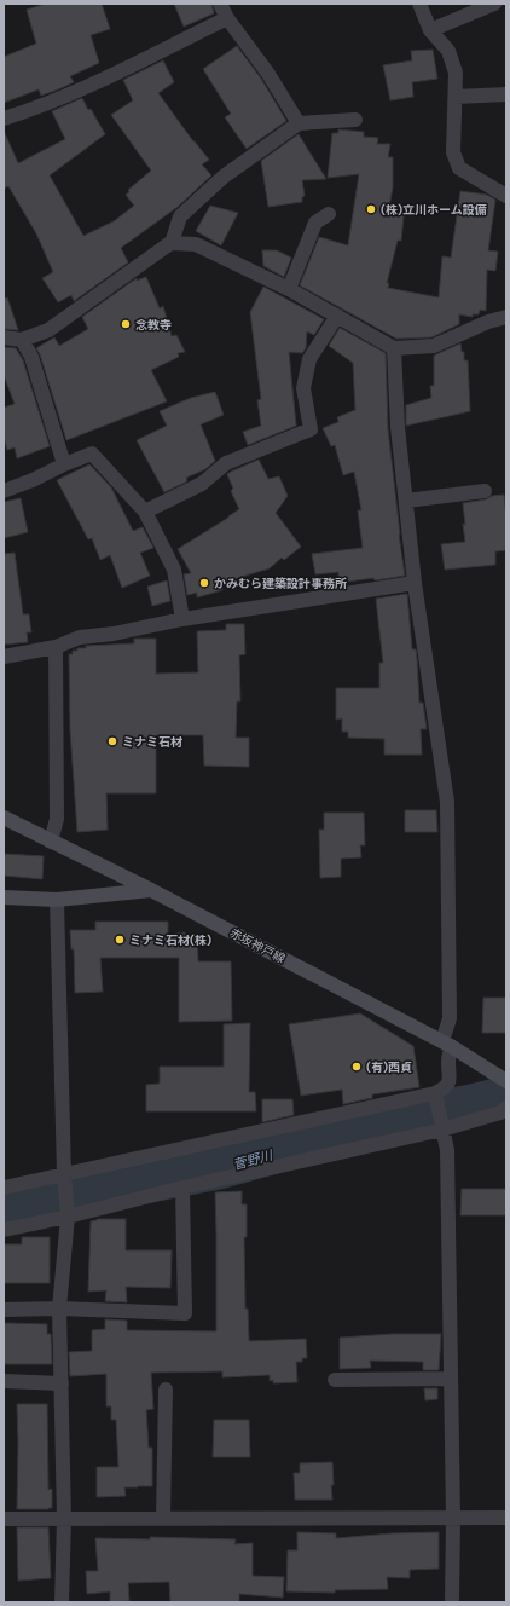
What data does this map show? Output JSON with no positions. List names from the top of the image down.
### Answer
{
  "streets": {
    "main road": ["赤坂神戸線"]
  },
  "water": ["菅野川"],
  "places": [
    "(株)立川ホーム設備",
    "念教寺",
    "かみむら建築設計事務所",
    "ミナミ石材",
    "ミナミ石材(株)",
    "(有)西貞"
  ]
}
